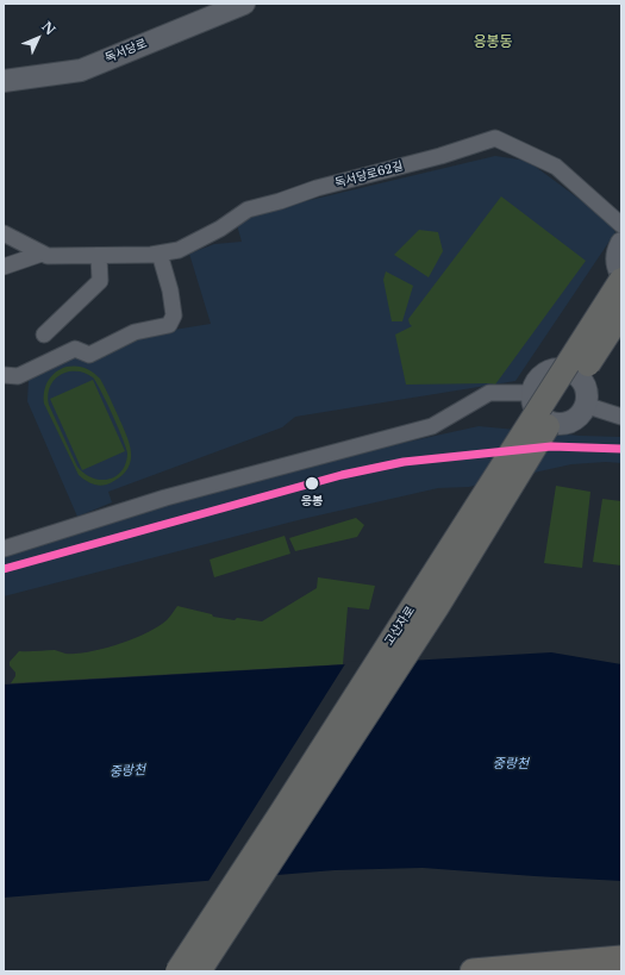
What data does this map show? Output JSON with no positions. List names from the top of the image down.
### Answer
{
  "streets": {
    "main road": ["독서당로", "고산자로"],
    "street": ["독서당로62길"]
  },
  "districts": ["응봉동"],
  "water": ["중랑천"],
  "places": ["응봉"],
  "north": "top right"
}
